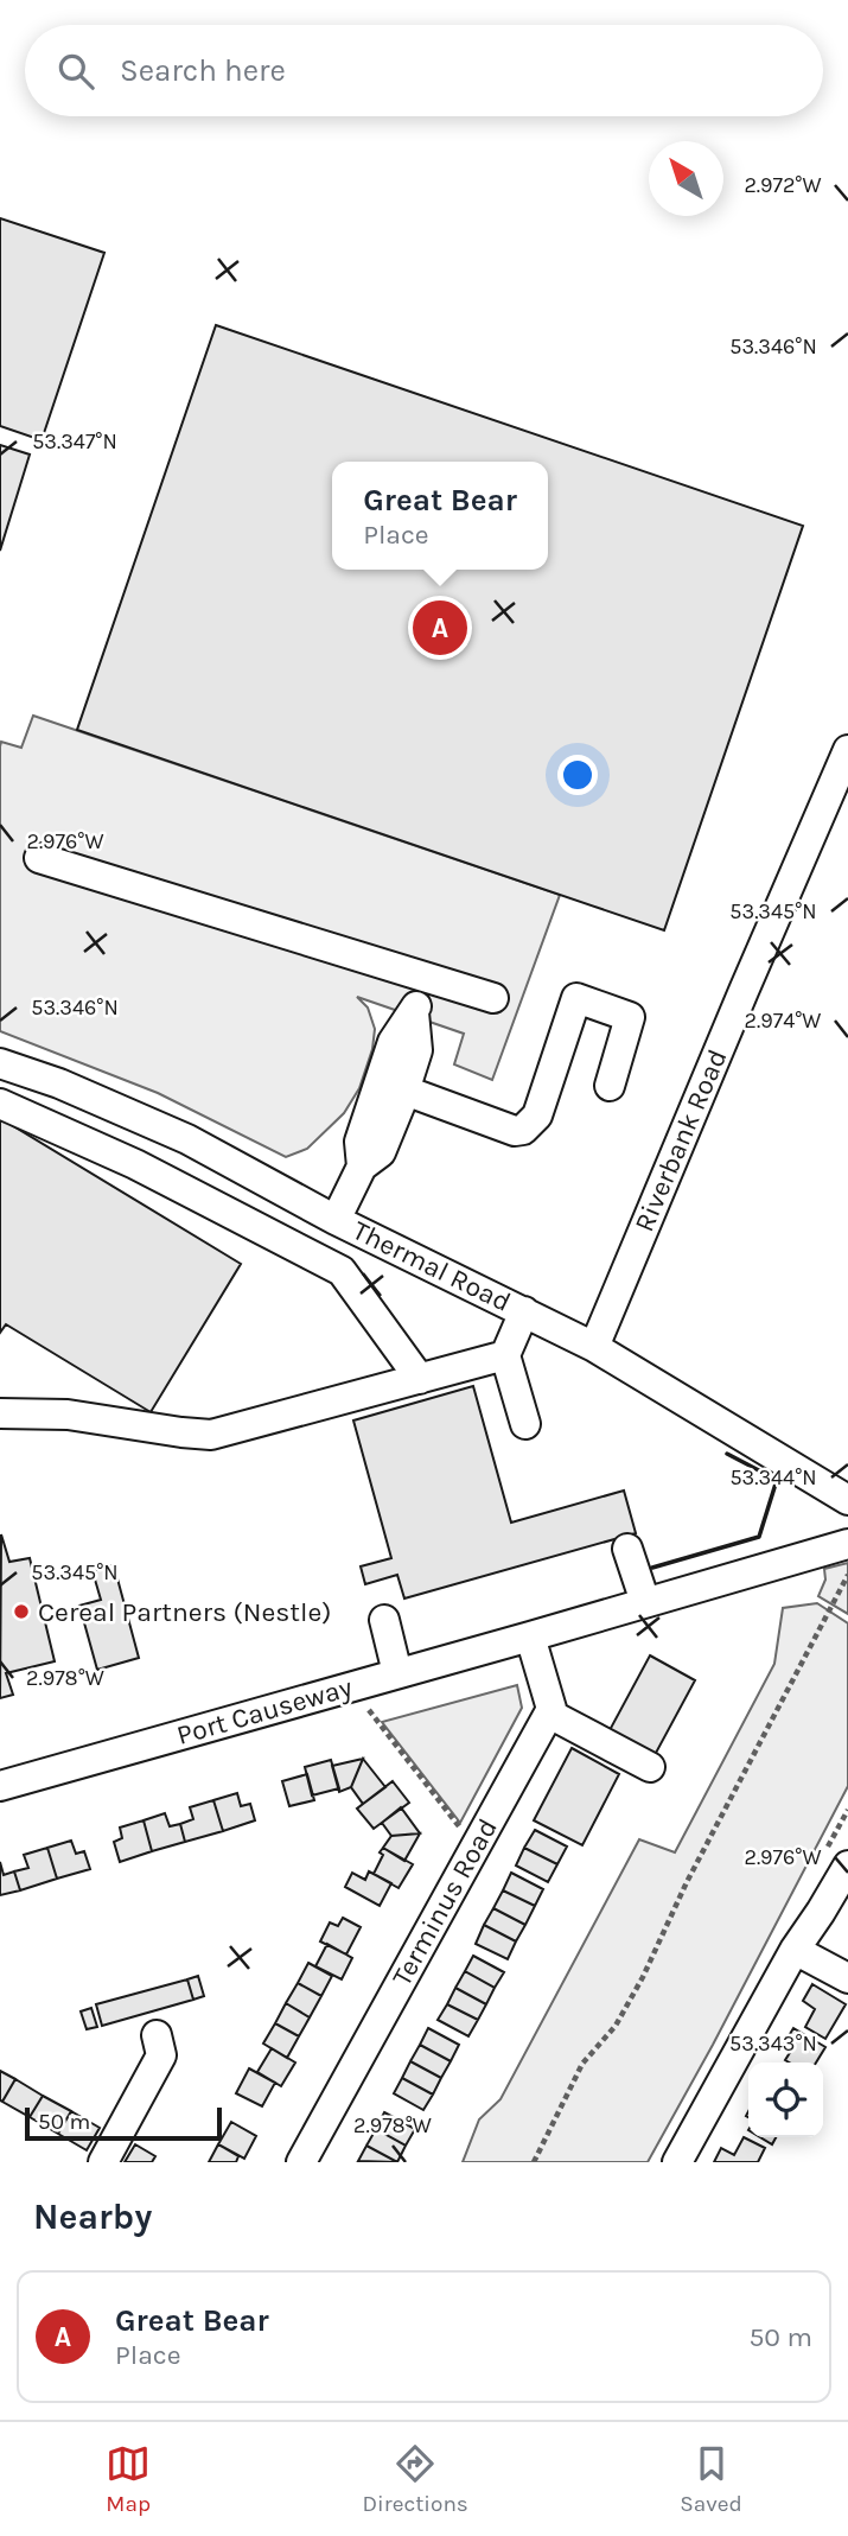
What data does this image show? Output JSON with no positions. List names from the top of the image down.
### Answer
{
  "streets": {
    "street": [
      "Riverbank Road",
      "Thermal Road",
      "Port Causeway",
      "Terminus Road"
    ]
  },
  "crossings": [
    ["Riverbank Road", "Thermal Road"]
  ],
  "places": ["Cereal Partners (Nestle)"],
  "scale_bar": "50 m",
  "north": "top left",
  "page": {
    "search": "Search here",
    "popup": ["Great Bear", "Place"],
    "pins": "A",
    "scale": "50 m",
    "heading": "Nearby",
    "list": [
      {
        "mark": "A",
        "name": "Great Bear",
        "note": "Place",
        "value": "50 m"
      }
    ],
    "nav": ["Map", "Directions", "Saved"]
  },
  "coordinates": [
    "2.972°W",
    "53.346°N",
    "53.347°N",
    "2.976°W",
    "53.345°N",
    "2.974°W",
    "53.344°N",
    "2.978°W",
    "53.343°N"
  ]
}
